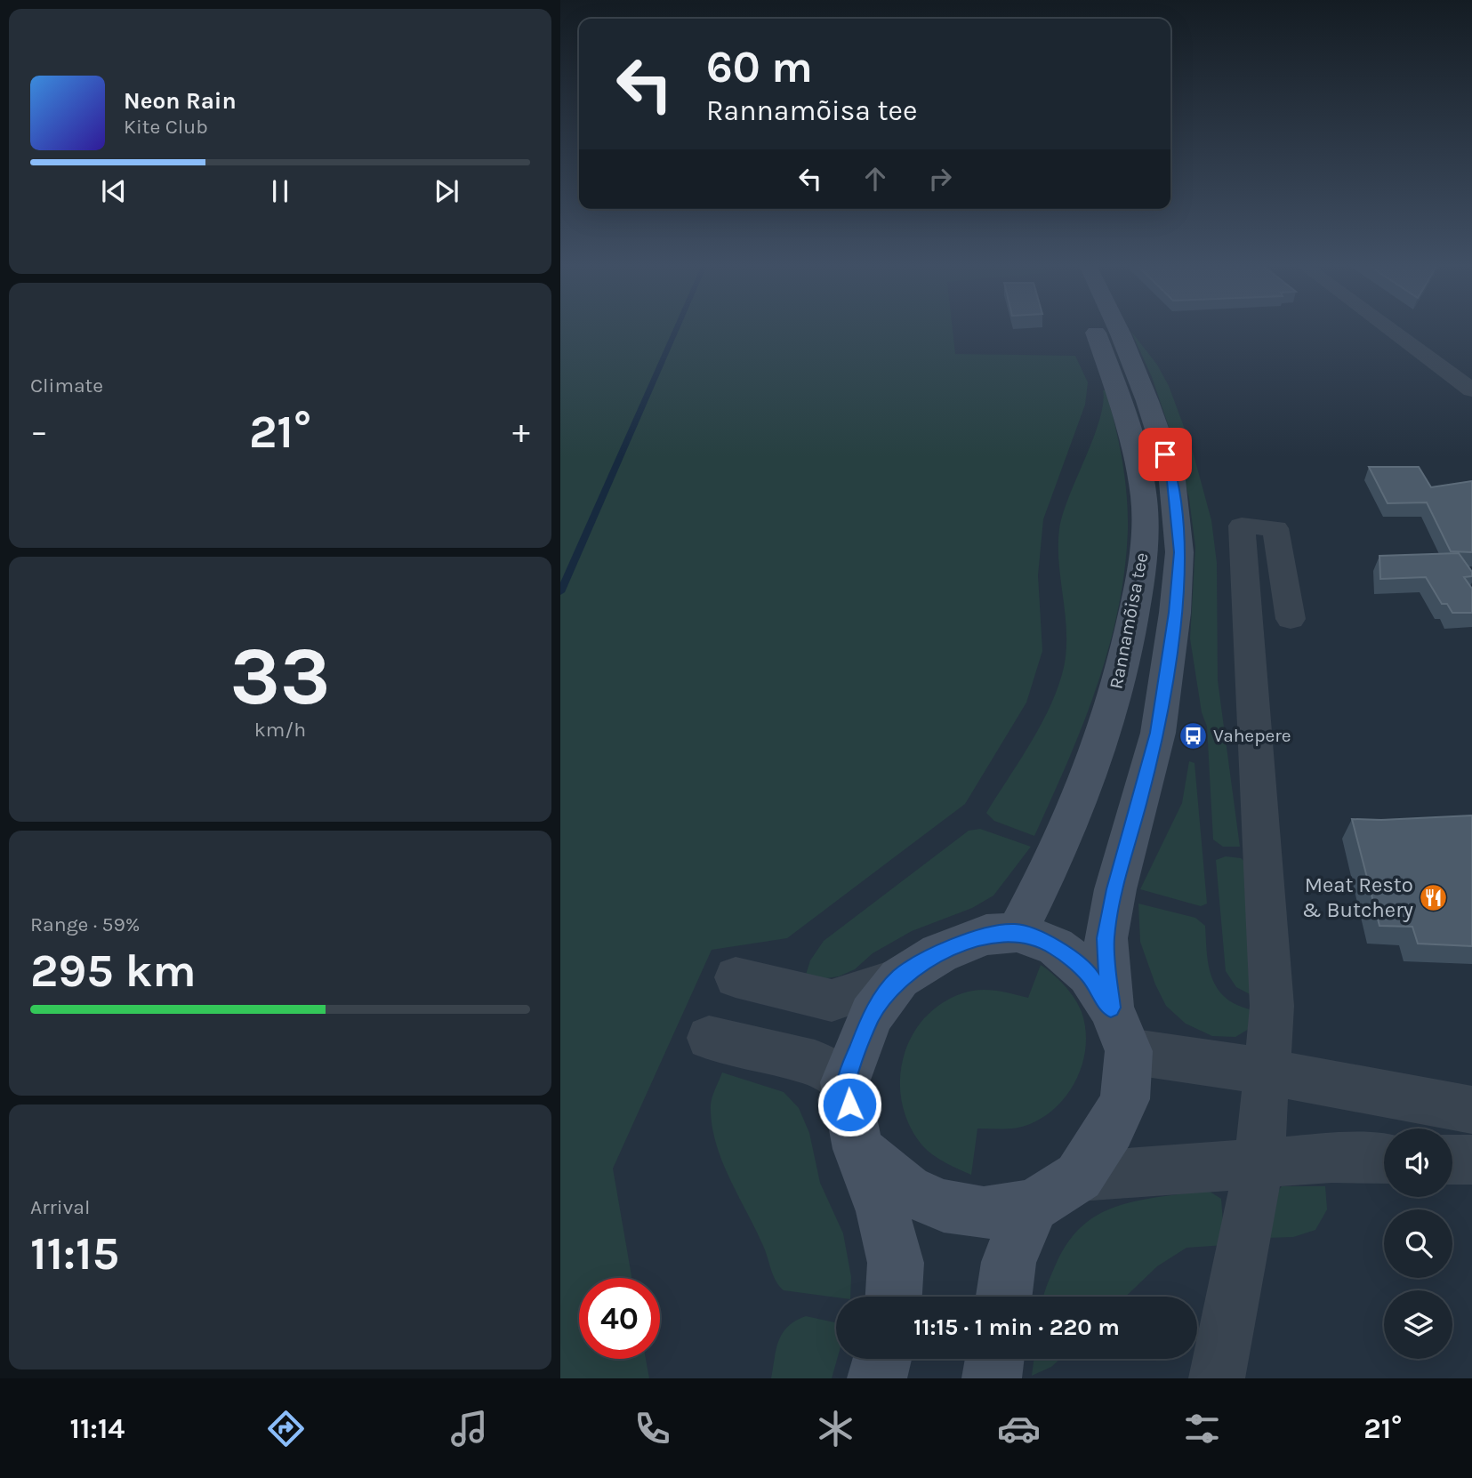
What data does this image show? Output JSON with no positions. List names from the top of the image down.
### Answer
{
  "streets": {
    "street": ["Rannamõisa tee"]
  },
  "places": {
    "bus stop": ["Vahepere"],
    "restaurant": ["Meat Resto & Butchery"]
  },
  "page": {
    "turn": ["60 m", "Rannamõisa tee"],
    "song": ["Neon Rain", "Kite Club"],
    "tile": [
      "Climate",
      ["33", "km/h"],
      ["Range · 59%", "295 km"],
      ["Arrival", "11:15"]
    ],
    "heat": ["−", "21°", "+"],
    "limit": "40",
    "trip": "11:15 · 1 min · 220 m",
    "tabs": ["11:14", "21°"]
  }
}
